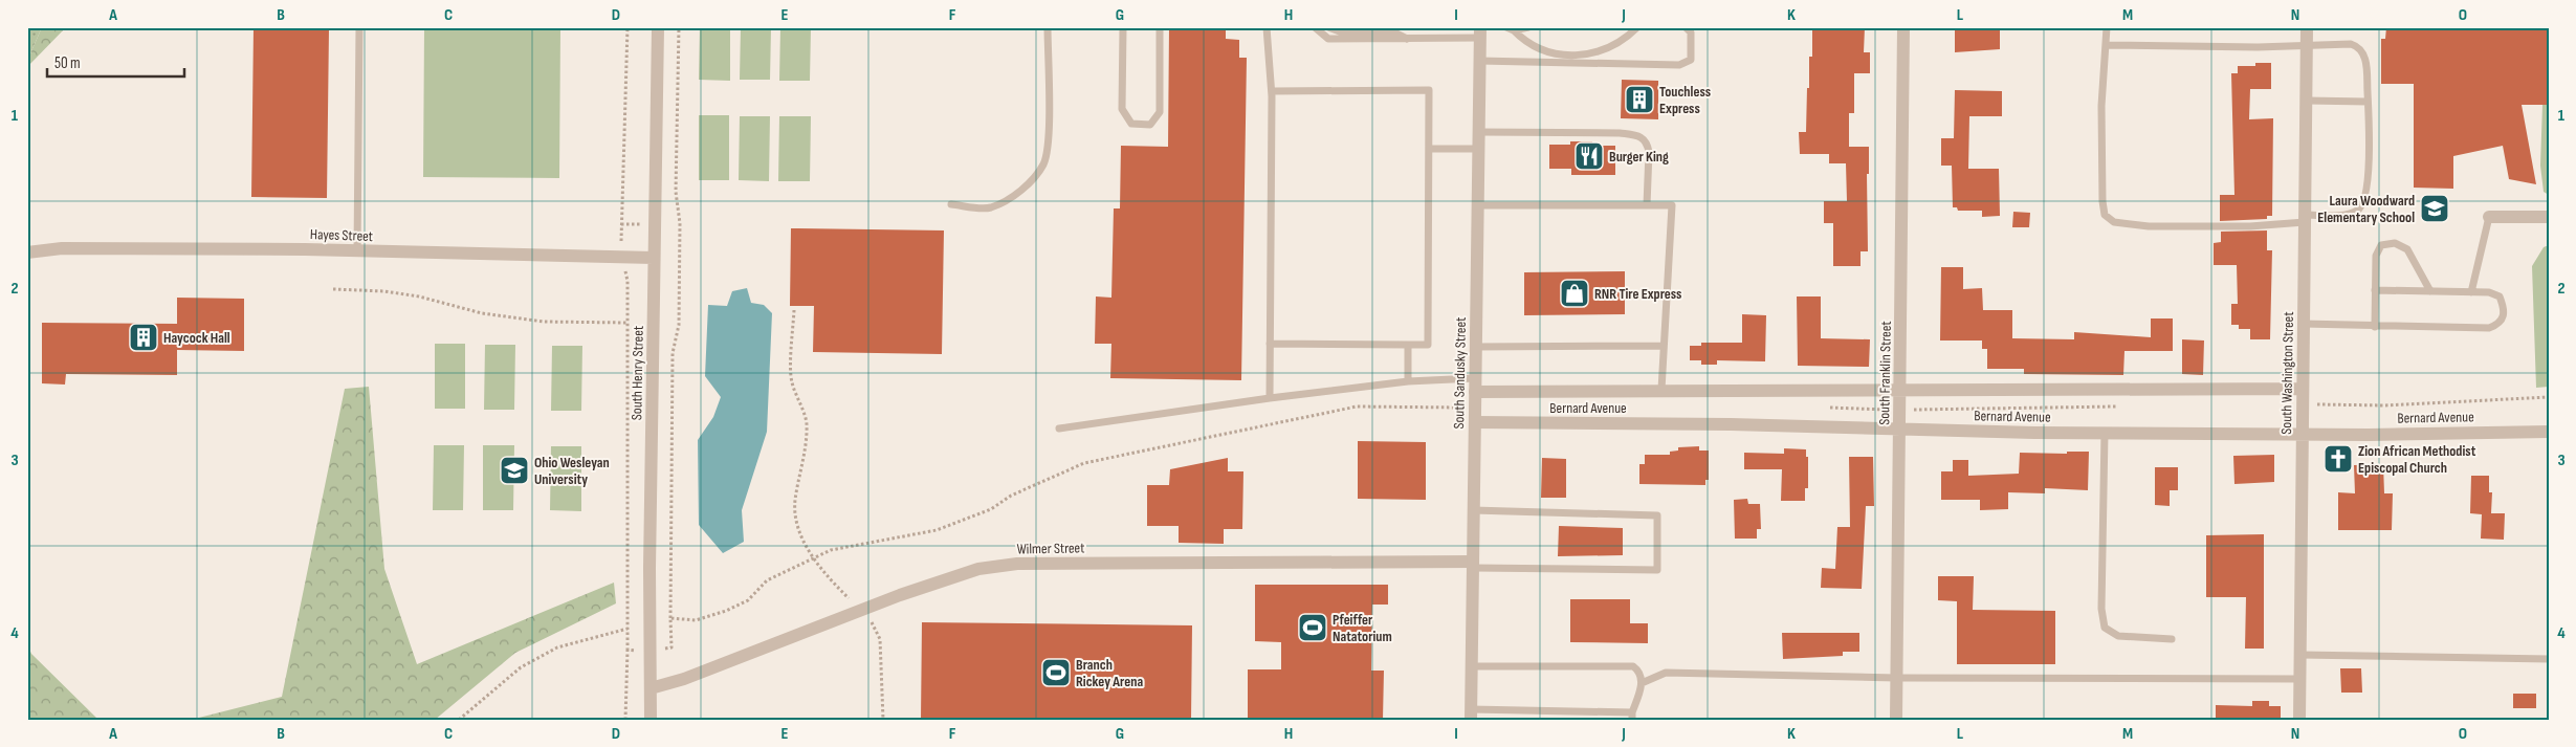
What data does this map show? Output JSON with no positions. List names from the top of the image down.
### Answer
{
  "streets": {
    "street": [
      "Hayes Street",
      "South Henry Street",
      "South Sandusky Street",
      "South Franklin Street",
      "South Washington Street",
      "Bernard Avenue",
      "Wilmer Street"
    ]
  },
  "crossings": [
    ["Hayes Street", "South Henry Street"],
    ["South Henry Street", "Wilmer Street"],
    ["South Sandusky Street", "Bernard Avenue"],
    ["South Sandusky Street", "Wilmer Street"],
    ["South Franklin Street", "Bernard Avenue"],
    ["South Washington Street", "Bernard Avenue"]
  ],
  "places": {
    "building": ["Touchless Express", "Haycock Hall"],
    "restaurant": ["Burger King"],
    "school or university": ["Laura Woodward Elementary School", "Ohio Wesleyan University"],
    "shop": ["RNR Tire Express"],
    "church": ["Zion African Methodist Episcopal Church"],
    "sports": ["Pfeiffer Natatorium", "Branch Rickey Arena"]
  },
  "scale_bar": "50 m",
  "grid": {
    "columns": [
      "A",
      "B",
      "C",
      "D",
      "E",
      "F",
      "G",
      "H",
      "I",
      "J",
      "K",
      "L",
      "M",
      "N",
      "O"
    ],
    "rows": [
      "1",
      "2",
      "3",
      "4"
    ]
  }
}
